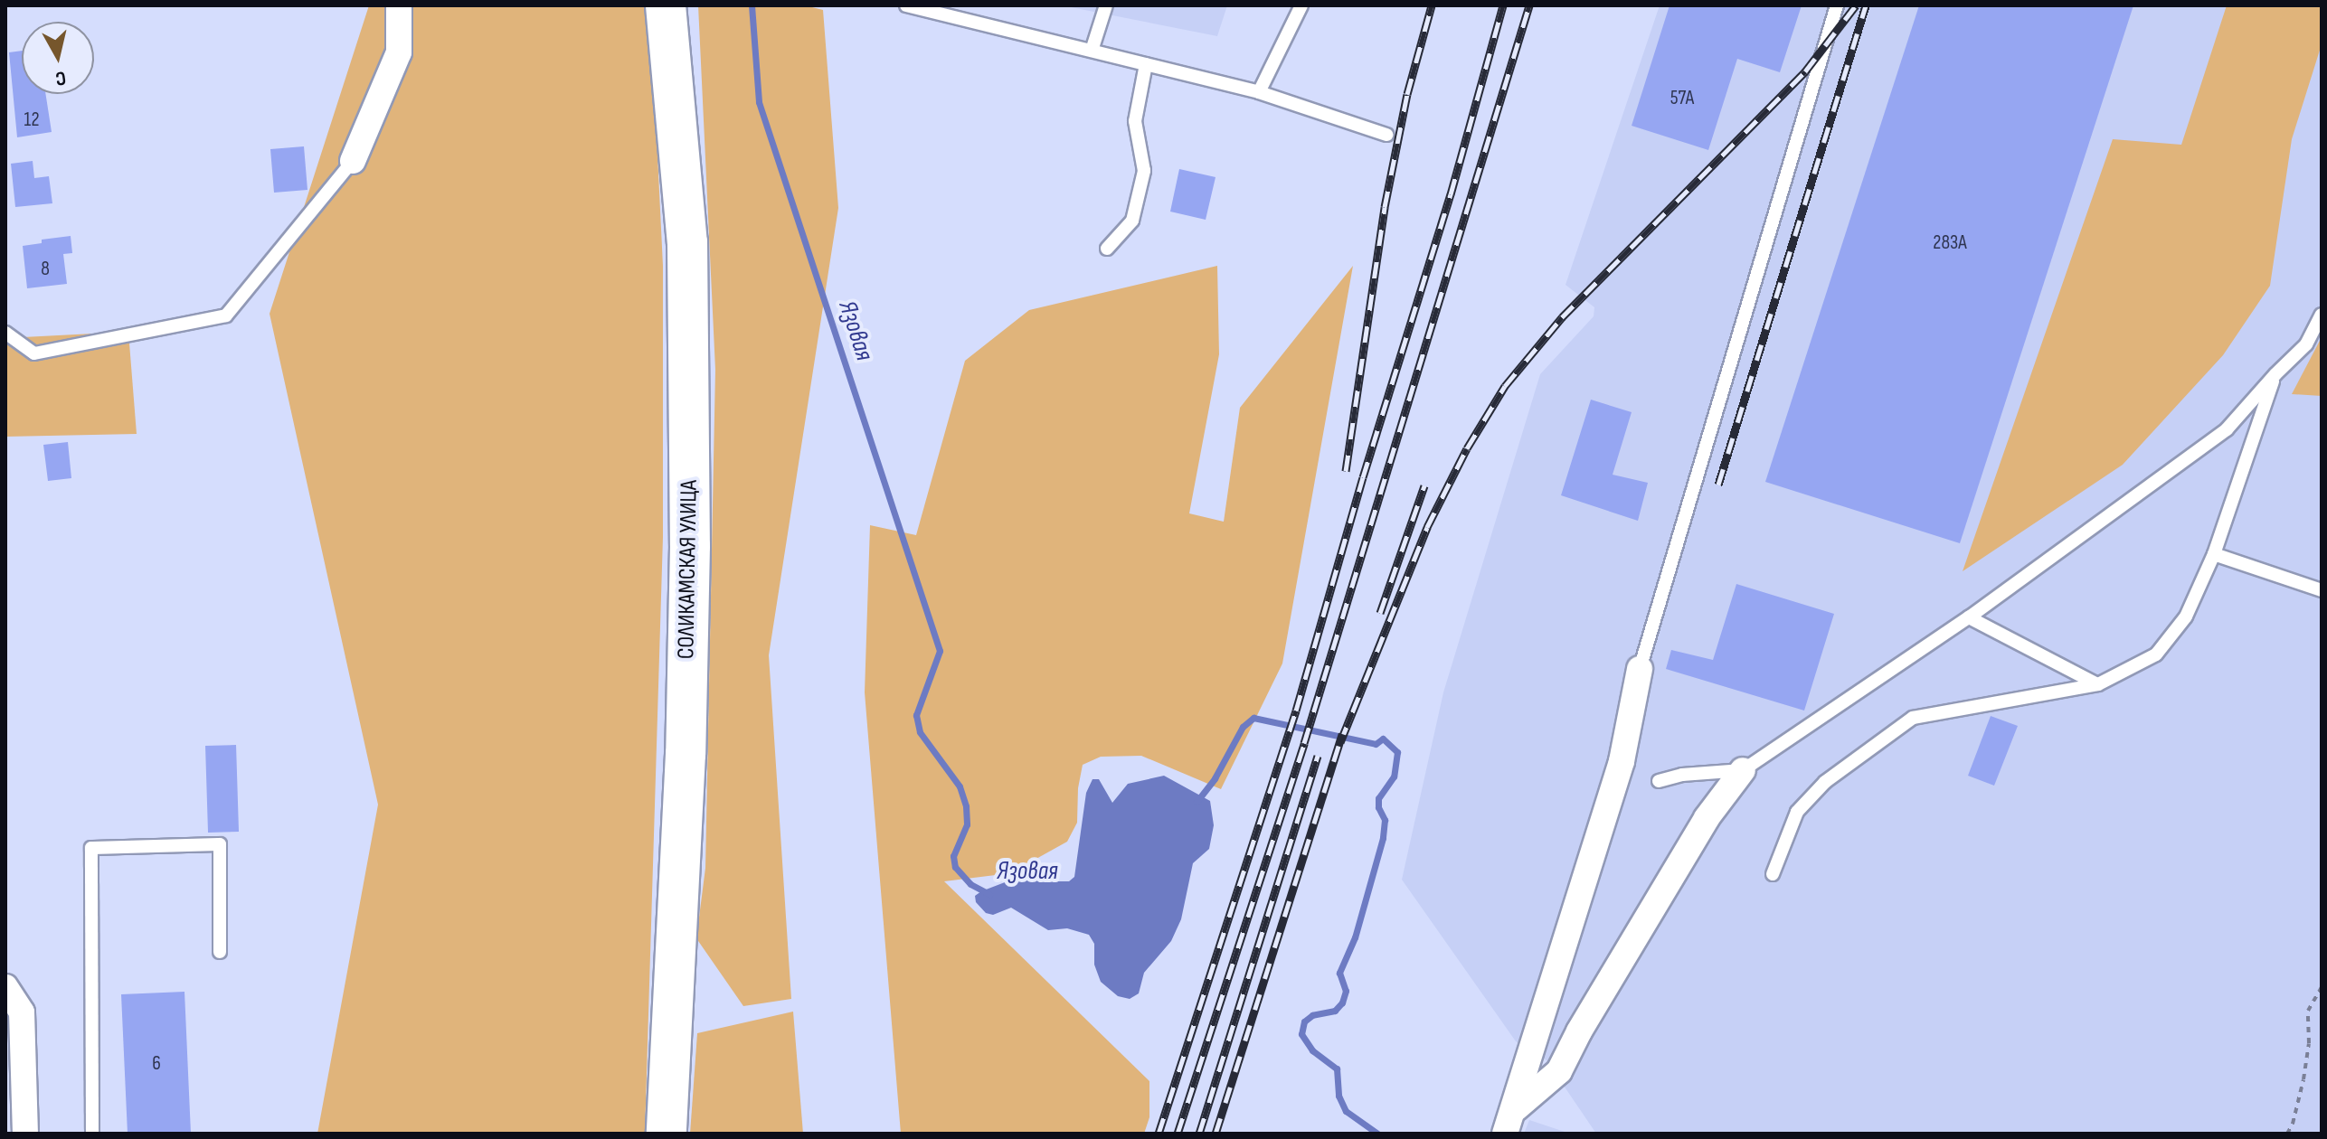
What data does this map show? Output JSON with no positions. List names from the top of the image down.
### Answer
{
  "streets": {
    "main road": ["СОЛИКАМСКАЯ УЛИЦА"]
  },
  "water": ["Язовая"],
  "house_numbers": [
    "57А",
    "12",
    "283А",
    "8",
    "6"
  ],
  "north": "bottom"
}
